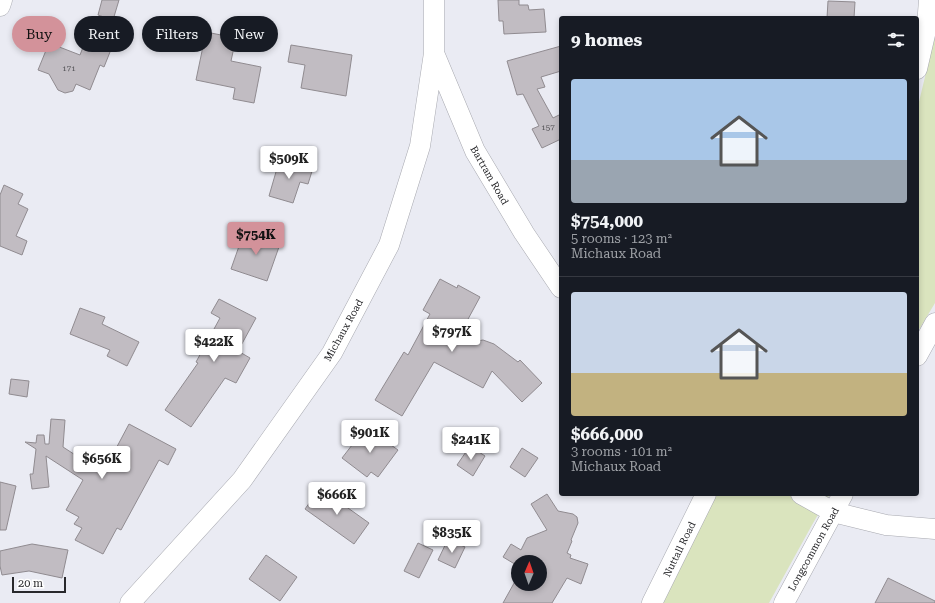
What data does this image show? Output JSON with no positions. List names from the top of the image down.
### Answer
{
  "streets": {
    "street": [
      "Bartram Road",
      "Michaux Road",
      "Nuttall Road",
      "Longcommon Road"
    ]
  },
  "crossings": [
    ["Bartram Road", "Michaux Road"]
  ],
  "house_numbers": ["171", "157"],
  "scale_bar": "20 m",
  "north": "top",
  "page": {
    "chip": [
      "Buy",
      "Rent",
      "Filters",
      "New"
    ],
    "heading": "9 homes",
    "list": [
      {
        "name": "$754,000",
        "note": "5 rooms · 123 m² · Michaux Road"
      },
      {
        "name": "$666,000",
        "note": "3 rooms · 101 m² · Michaux Road"
      }
    ],
    "price": [
      "$509K",
      "$754K",
      "$797K",
      "$422K",
      "$901K",
      "$241K",
      "$656K",
      "$666K",
      "$835K"
    ],
    "scale": "20 m"
  }
}
